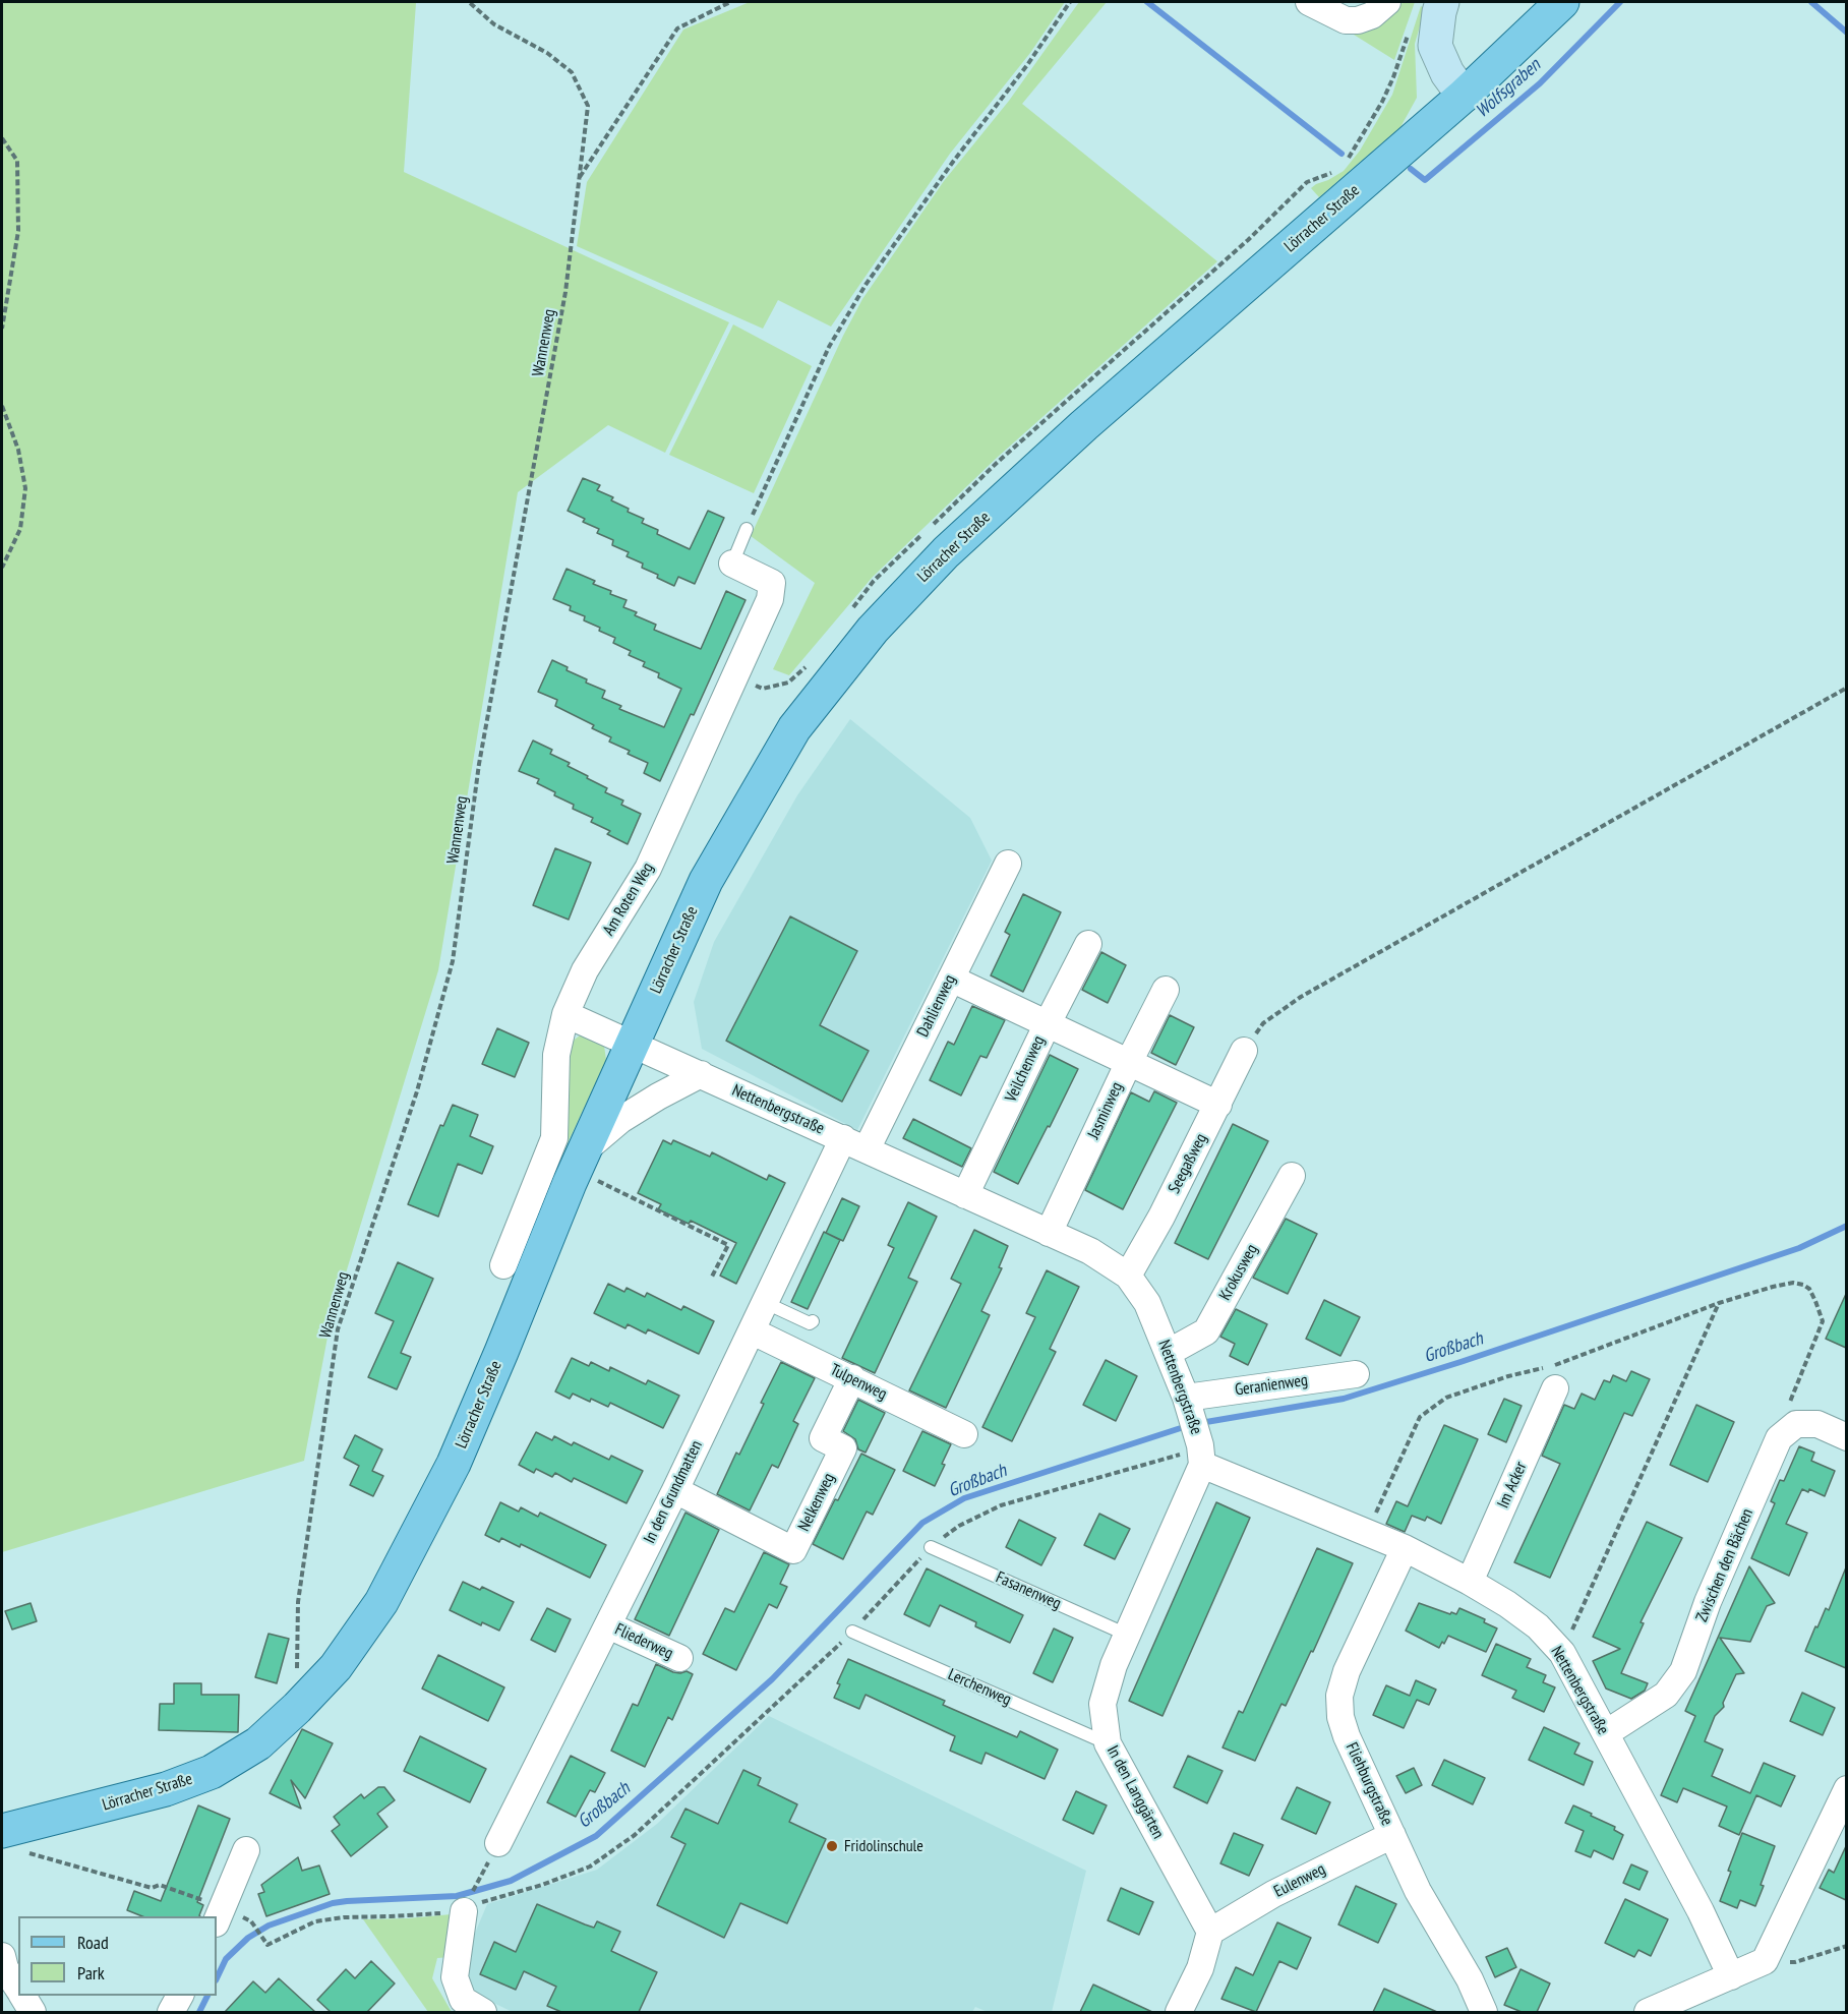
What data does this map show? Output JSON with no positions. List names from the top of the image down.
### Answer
{
  "streets": {
    "main road": ["Lörracher Straße"],
    "street": [
      "Am Roten Weg",
      "Dahlienweg",
      "Veilchenweg",
      "Nettenbergstraße",
      "Jasminweg",
      "Seegaßweg",
      "Krokusweg",
      "Tulpenweg",
      "Geranienweg",
      "Im Acker",
      "In den Grundmatten",
      "Nelkenweg",
      "Zwischen den Bächen",
      "Fliederweg",
      "Fliehburgstraße",
      "In den Langgärten",
      "Eulenweg"
    ],
    "lane": ["Fasanenweg", "Lerchenweg"],
    "path": ["Wannenweg"]
  },
  "crossings": [
    ["Lörracher Straße", "Wannenweg"],
    ["Lörracher Straße", "Nettenbergstraße"],
    ["Am Roten Weg", "Nettenbergstraße"],
    ["Dahlienweg", "Nettenbergstraße"],
    ["Dahlienweg", "In den Grundmatten"],
    ["Veilchenweg", "Nettenbergstraße"],
    ["Nettenbergstraße", "Jasminweg"],
    ["Nettenbergstraße", "Seegaßweg"],
    ["Nettenbergstraße", "Krokusweg"],
    ["Nettenbergstraße", "Geranienweg"],
    ["Nettenbergstraße", "Im Acker"],
    ["Nettenbergstraße", "In den Grundmatten"],
    ["Nettenbergstraße", "Zwischen den Bächen"],
    ["Nettenbergstraße", "Fliehburgstraße"],
    ["Nettenbergstraße", "In den Langgärten"],
    ["Tulpenweg", "In den Grundmatten"],
    ["Tulpenweg", "Nelkenweg"],
    ["In den Grundmatten", "Nelkenweg"],
    ["In den Grundmatten", "Fliederweg"],
    ["Fasanenweg", "In den Langgärten"],
    ["Lerchenweg", "In den Langgärten"],
    ["Fliehburgstraße", "Eulenweg"],
    ["In den Langgärten", "Eulenweg"]
  ],
  "water": ["Wolfsgraben", "Großbach"],
  "places": ["Fridolinschule"],
  "legend": ["Road", "Park"]
}
